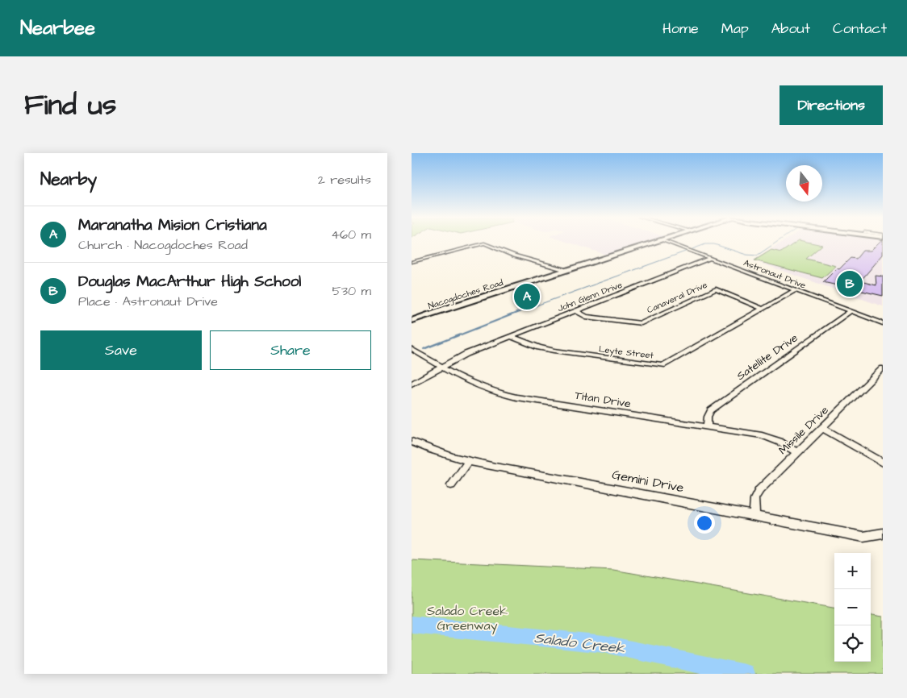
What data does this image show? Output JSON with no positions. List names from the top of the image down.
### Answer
{
  "streets": {
    "main road": ["Nacogdoches Road"],
    "street": [
      "Astronaut Drive",
      "John Glenn Drive",
      "Canaveral Drive",
      "Leyte Street",
      "Satellite Drive",
      "Titan Drive",
      "Missile Drive",
      "Gemini Drive"
    ]
  },
  "crossings": [
    ["Astronaut Drive", "John Glenn Drive"],
    ["Astronaut Drive", "Leyte Street"],
    ["Astronaut Drive", "Satellite Drive"],
    ["John Glenn Drive", "Canaveral Drive"],
    ["John Glenn Drive", "Leyte Street"],
    ["John Glenn Drive", "Titan Drive"],
    ["Canaveral Drive", "Leyte Street"],
    ["Satellite Drive", "Titan Drive"],
    ["Titan Drive", "Missile Drive"],
    ["Missile Drive", "Gemini Drive"]
  ],
  "water": ["Salado Creek"],
  "parks": ["Salado Creek Greenway"],
  "north": "bottom",
  "page": {
    "header": "Nearbee",
    "nav": [
      "Home",
      "Map",
      "About",
      "Contact"
    ],
    "title": "Find us",
    "buttons": [
      "Directions",
      ["Save", "Share"]
    ],
    "heading": ["Nearby", "2 results"],
    "list": [
      {
        "mark": "A",
        "name": "Maranatha Mision Cristiana",
        "note": "Church · Nacogdoches Road",
        "value": "460 m"
      },
      {
        "mark": "B",
        "name": "Douglas MacArthur High School",
        "note": "Place · Astronaut Drive",
        "value": "530 m"
      }
    ],
    "pins": ["B", "A"],
    "map_buttons": ["+", "−"]
  }
}
